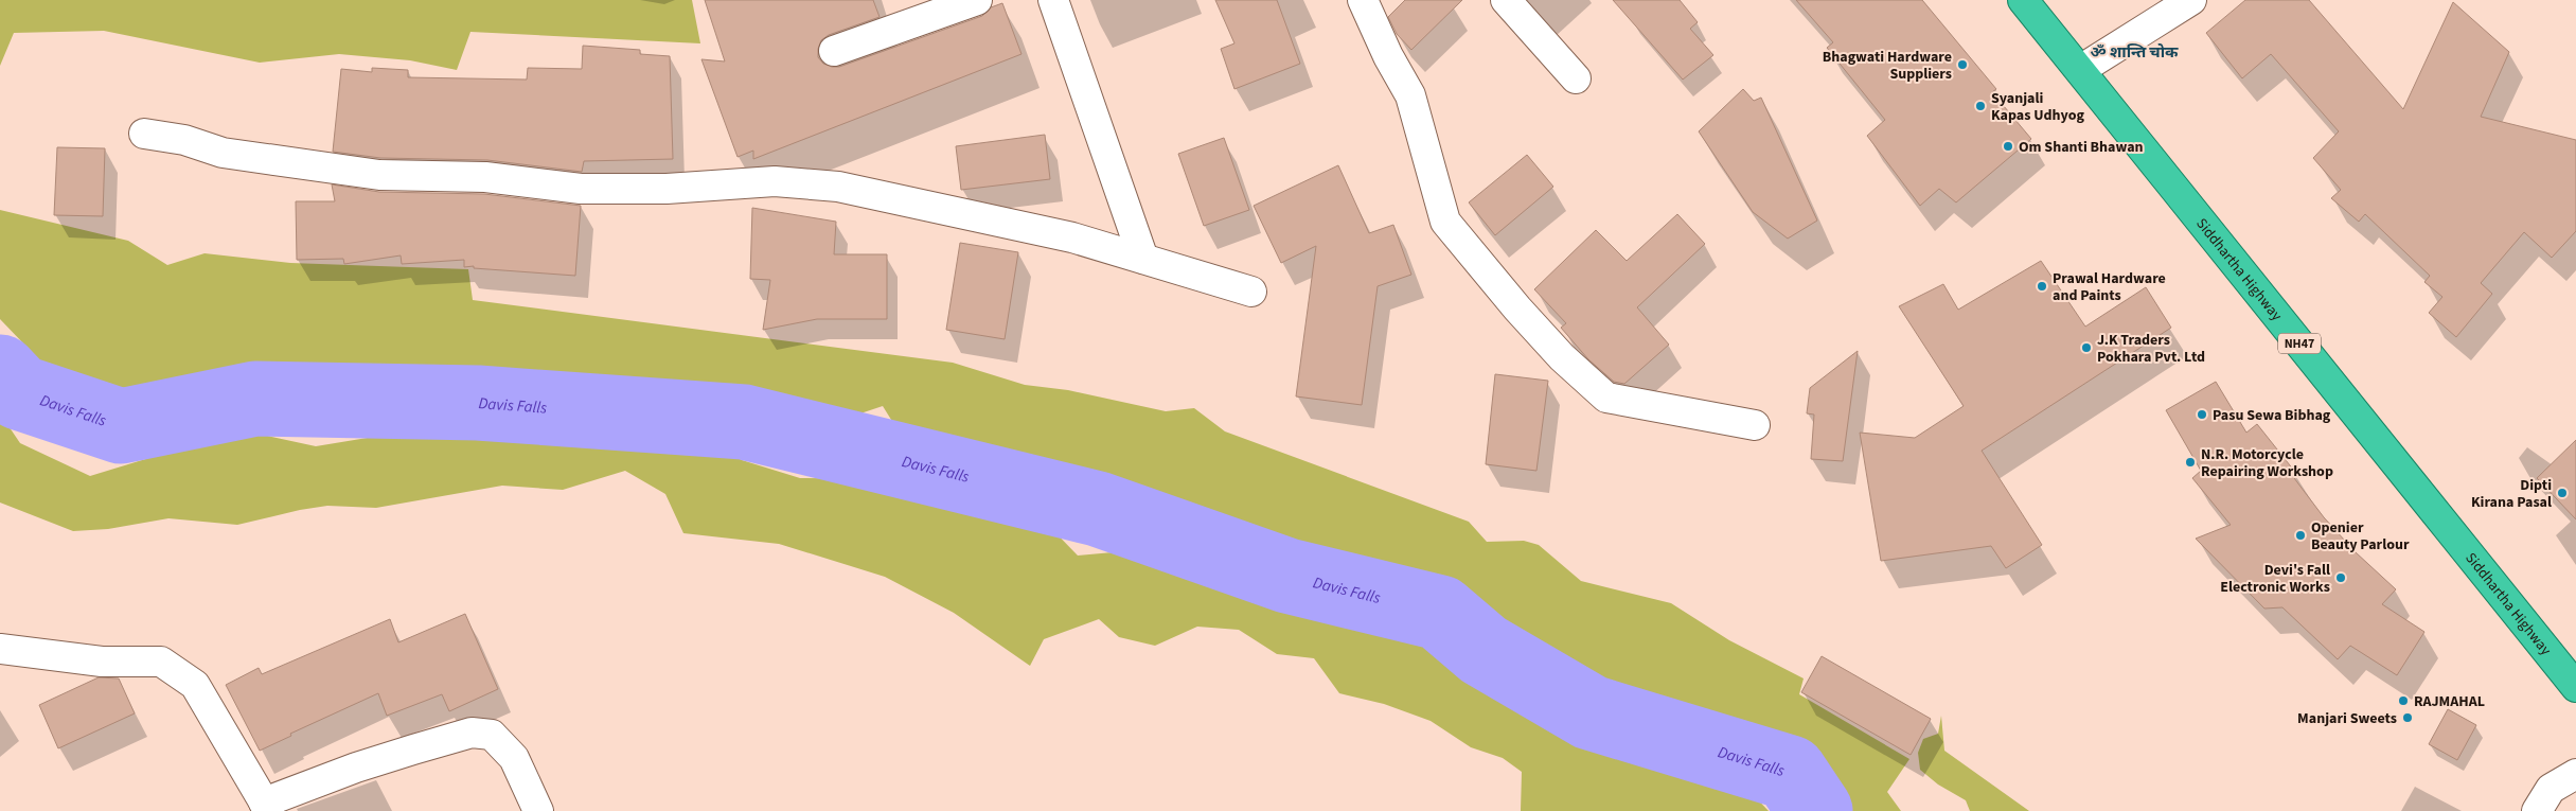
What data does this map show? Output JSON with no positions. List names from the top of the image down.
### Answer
{
  "streets": {
    "highway": ["Siddhartha Highway", "NH47"]
  },
  "districts": ["ॐ शान्ति चोक"],
  "water": ["Davis Falls"],
  "places": [
    "Bhagwati Hardware Suppliers",
    "Syanjali Kapas Udhyog",
    "Om Shanti Bhawan",
    "Prawal Hardware and Paints",
    "J.K Traders Pokhara Pvt. Ltd",
    "Pasu Sewa Bibhag",
    "N.R. Motorcycle Repairing Workshop",
    "Dipti Kirana Pasal",
    "Openier Beauty Parlour",
    "Devi's Fall Electronic Works",
    "RAJMAHAL",
    "Manjari Sweets"
  ]
}
